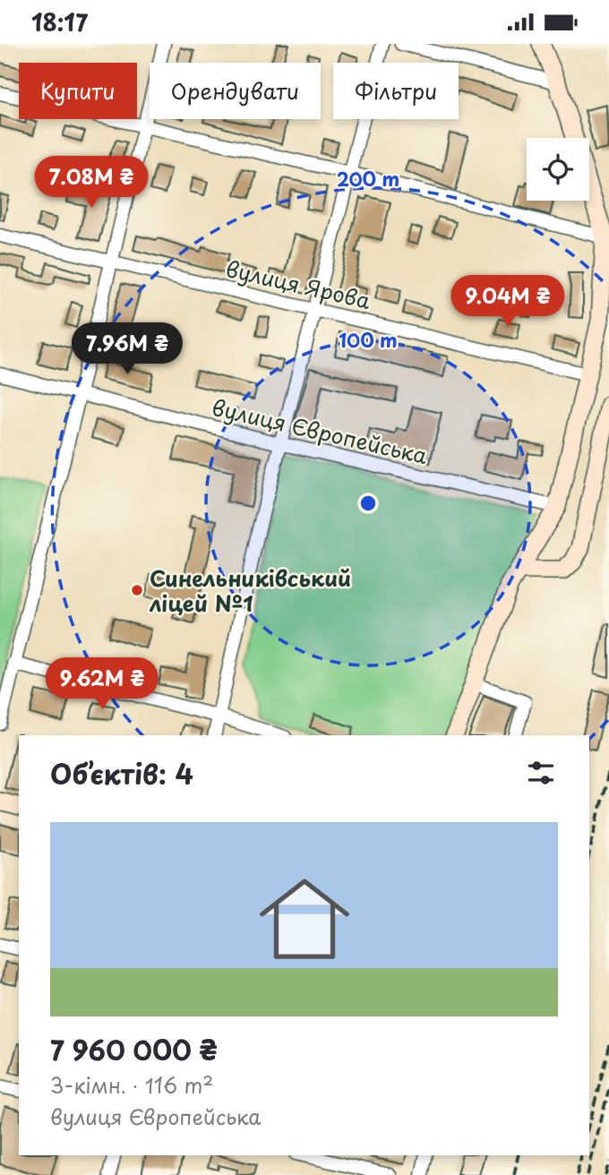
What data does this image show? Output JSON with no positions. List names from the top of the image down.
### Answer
{
  "streets": {
    "street": ["вулиця Ярова", "вулиця Європейська"]
  },
  "places": ["Синельниківський ліцей №1"],
  "page": {
    "status": "18:17",
    "chip": ["Купити", "Орендувати", "Фільтри"],
    "price": [
      "7.08M ₴",
      "9.04M ₴",
      "7.96M ₴",
      "9.62M ₴"
    ],
    "heading": "Об’єктів: 4",
    "list": [
      {
        "name": "7 960 000 ₴",
        "note": "3-кімн. · 116 m² · вулиця Європейська"
      }
    ]
  },
  "rings": ["200 m", "100 m"]
}
